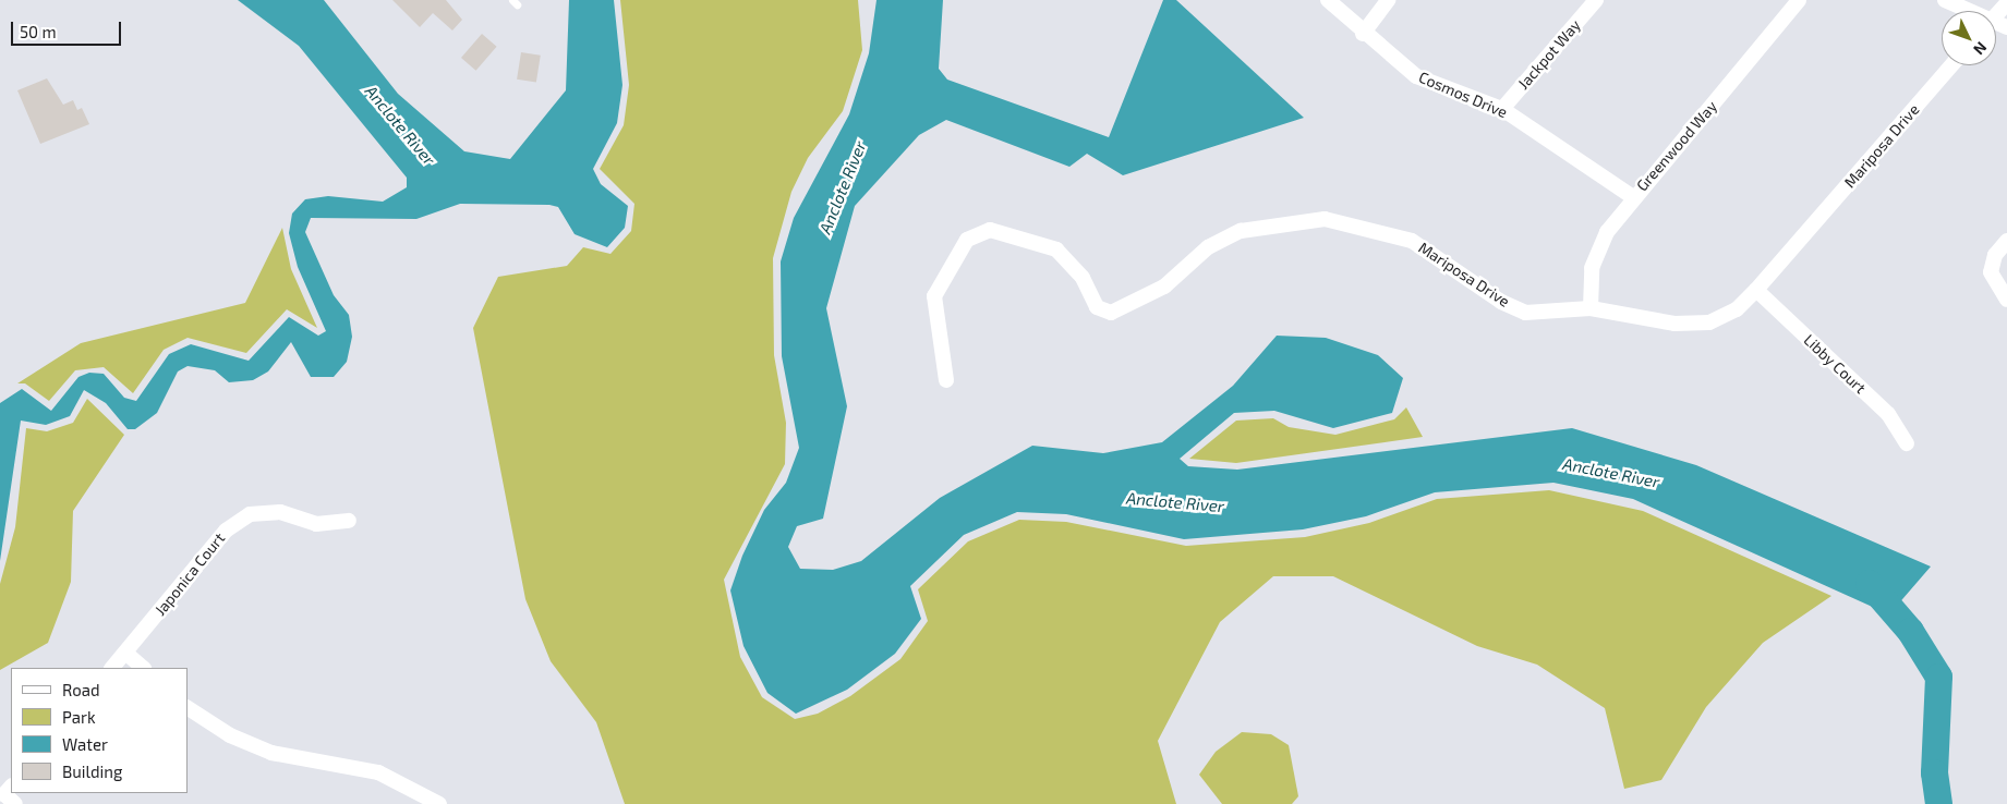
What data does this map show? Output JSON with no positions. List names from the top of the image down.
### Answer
{
  "streets": {
    "street": [
      "Jackpot Way",
      "Cosmos Drive",
      "Greenwood Way",
      "Mariposa Drive",
      "Libby Court",
      "Japonica Court"
    ]
  },
  "crossings": [
    ["Jackpot Way", "Cosmos Drive"],
    ["Cosmos Drive", "Greenwood Way"],
    ["Greenwood Way", "Mariposa Drive"],
    ["Mariposa Drive", "Libby Court"]
  ],
  "water": ["Anclote River"],
  "legend": [
    "Road",
    "Park",
    "Water",
    "Building"
  ],
  "scale_bar": "50 m",
  "north": "bottom right"
}
